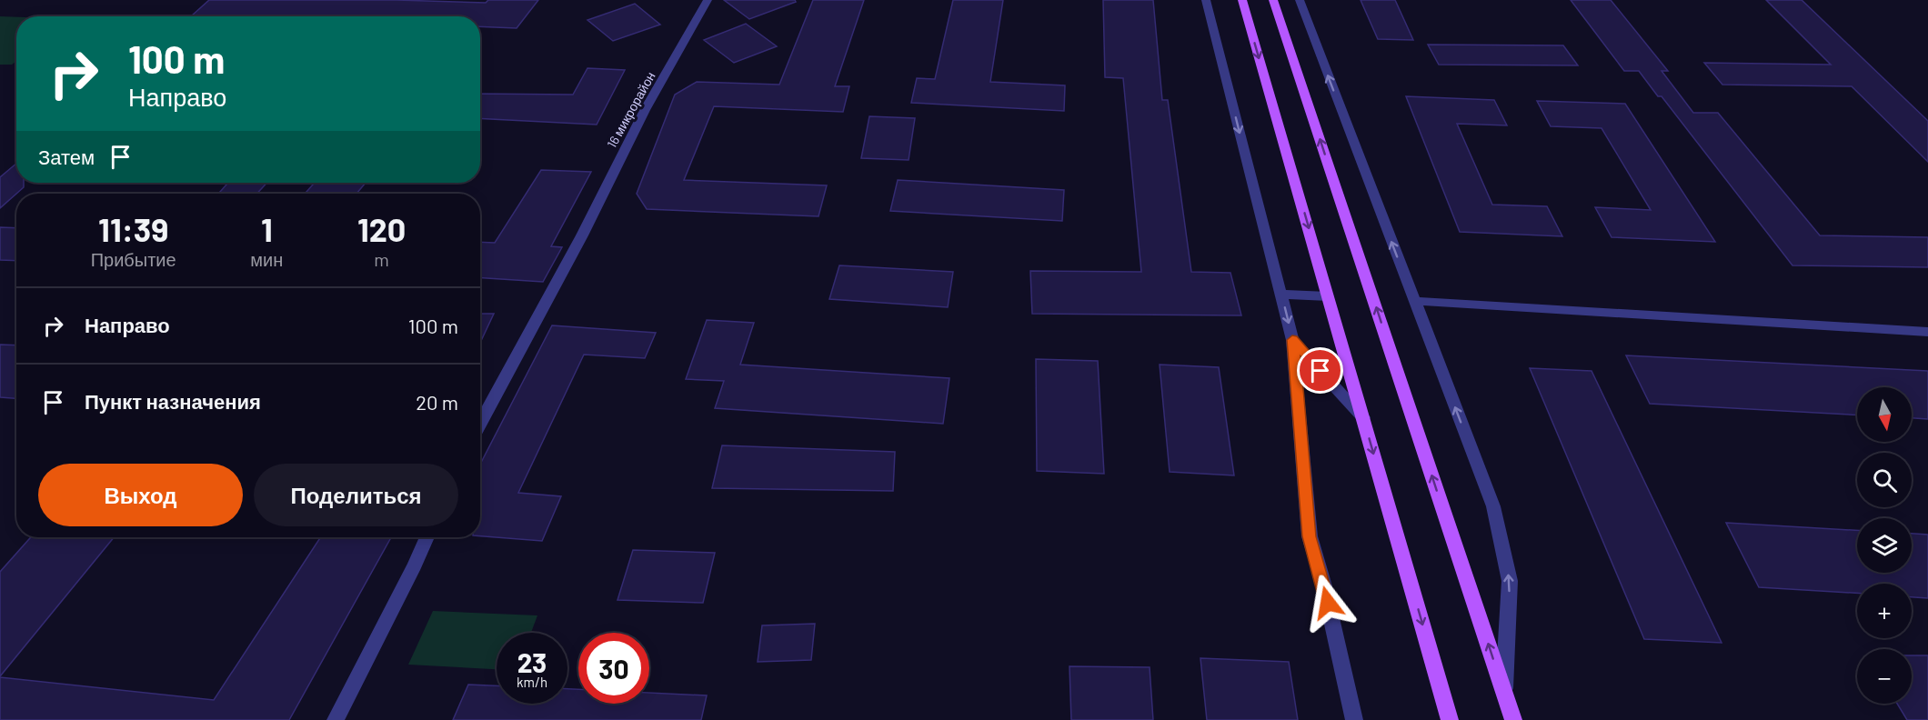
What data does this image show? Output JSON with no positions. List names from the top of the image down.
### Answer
{
  "streets": {
    "street": ["16 микрорайон"]
  },
  "north": "bottom",
  "page": {
    "turn": ["100 m", "Направо"],
    "then": "Затем",
    "eta": [
      "11:39",
      "Прибытие",
      "1",
      "мин",
      "120",
      "m"
    ],
    "list": [
      {
        "name": "Направо",
        "value": "100 m"
      },
      {
        "name": "Пункт назначения",
        "value": "20 m"
      }
    ],
    "map_buttons": ["+", "−"],
    "buttons": ["Выход", "Поделиться"],
    "speed": "23 km/h",
    "limit": "30"
  }
}
